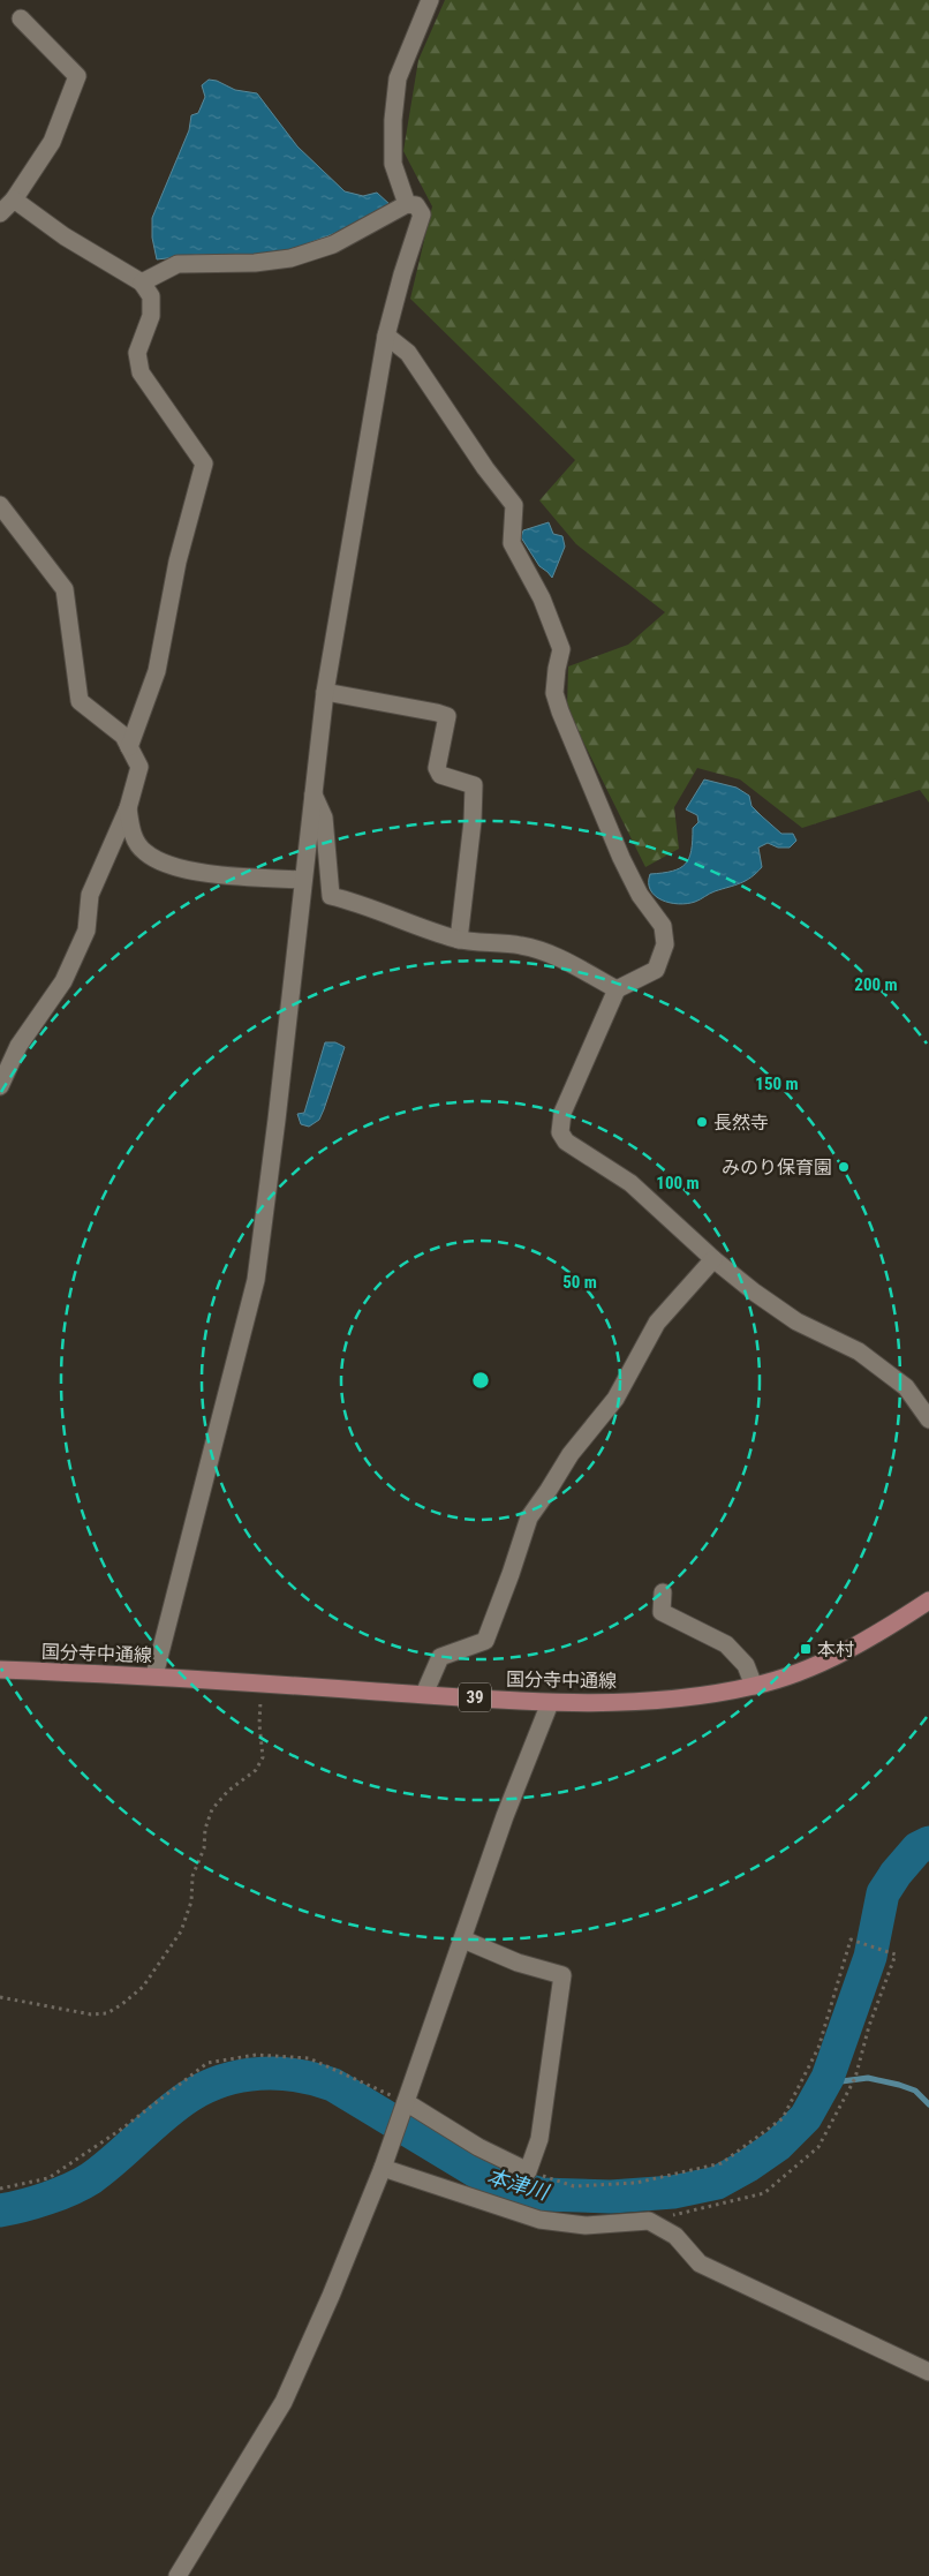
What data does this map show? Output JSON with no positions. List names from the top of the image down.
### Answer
{
  "streets": {
    "main road": ["国分寺中通線", "39"]
  },
  "water": ["本津川"],
  "places": {
    "other": ["長然寺", "みのり保育園"],
    "transit": ["本村"]
  },
  "rings": [
    "200 m",
    "150 m",
    "100 m",
    "50 m"
  ]
}
